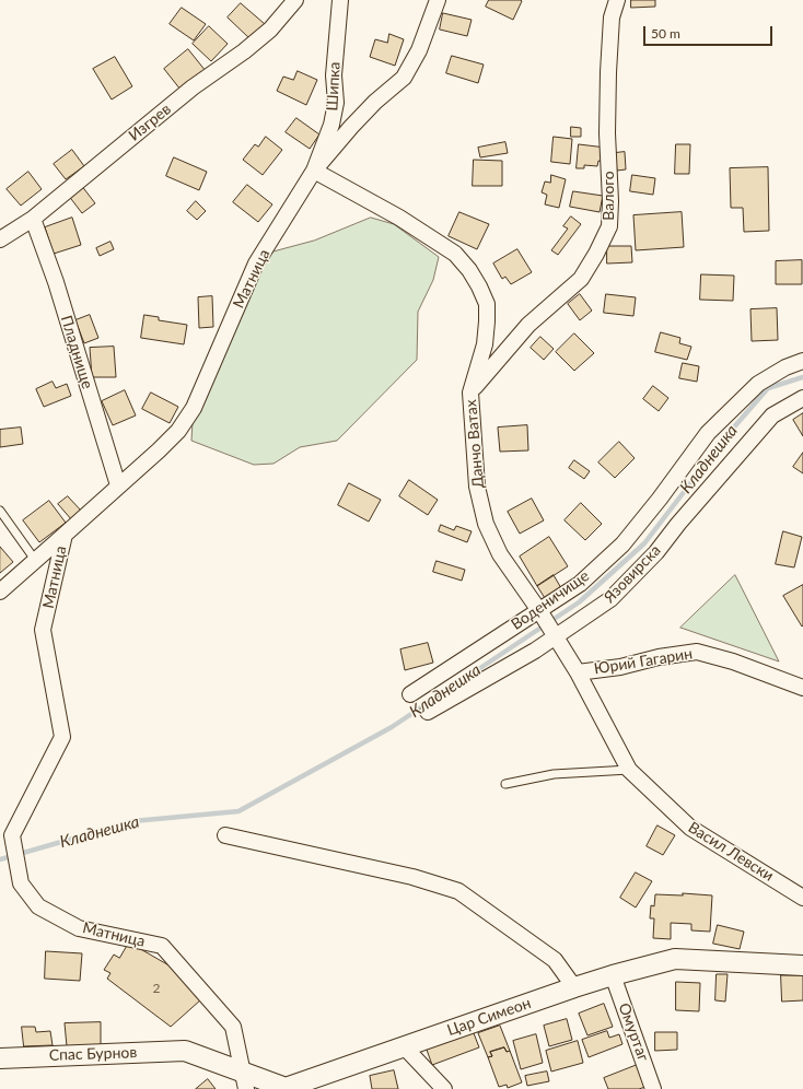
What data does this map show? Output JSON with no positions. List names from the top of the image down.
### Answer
{
  "streets": {
    "street": [
      "Шипка",
      "Изгрев",
      "Валого",
      "Матница",
      "Пладнище",
      "Данчо Ватах",
      "Язовирска",
      "Воденичище",
      "Юрий Гагарин",
      "Васил Левски",
      "Цар Симеон",
      "Омуртаг",
      "Спас Бурнов"
    ]
  },
  "crossings": [
    ["Шипка", "Матница"],
    ["Шипка", "Данчо Ватах"],
    ["Изгрев", "Пладнище"],
    ["Валого", "Данчо Ватах"],
    ["Матница", "Пладнище"],
    ["Матница", "Данчо Ватах"],
    ["Матница", "Цар Симеон"],
    ["Данчо Ватах", "Воденичище"],
    ["Данчо Ватах", "Юрий Гагарин"],
    ["Язовирска", "Юрий Гагарин"],
    ["Воденичище", "Юрий Гагарин"],
    ["Юрий Гагарин", "Васил Левски"],
    ["Цар Симеон", "Омуртаг"],
    ["Цар Симеон", "Спас Бурнов"]
  ],
  "water": ["Кладнешка"],
  "house_numbers": ["2"],
  "scale_bar": "50 m"
}
